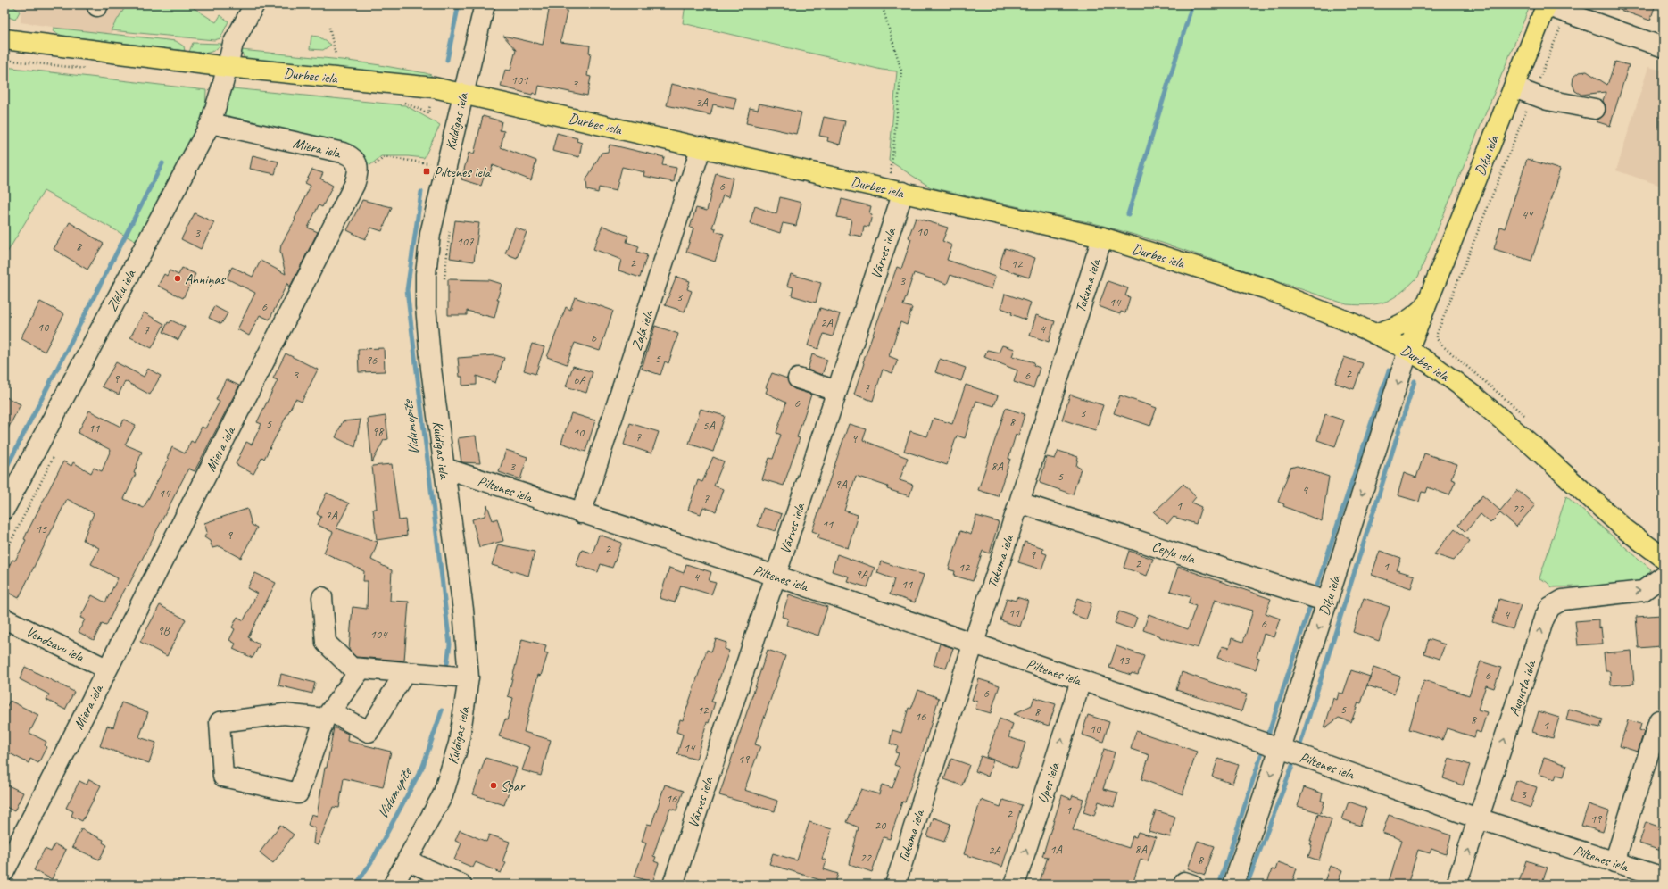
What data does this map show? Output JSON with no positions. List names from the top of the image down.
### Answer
{
  "streets": {
    "main road": ["Durbes iela", "Dīķu iela"],
    "street": [
      "Kuldīgas iela",
      "Miera iela",
      "Vārves iela",
      "Tukuma iela",
      "Zlēku iela",
      "Zaļā iela",
      "Piltenes iela",
      "Cepļu iela",
      "Vendzavu iela",
      "Augusta iela",
      "Upes iela"
    ]
  },
  "crossings": [
    ["Durbes iela", "Kuldīgas iela"],
    ["Durbes iela", "Dīķu iela"],
    ["Durbes iela", "Vārves iela"],
    ["Durbes iela", "Tukuma iela"],
    ["Durbes iela", "Zlēku iela"],
    ["Durbes iela", "Zaļā iela"],
    ["Kuldīgas iela", "Piltenes iela"],
    ["Miera iela", "Zlēku iela"],
    ["Miera iela", "Vendzavu iela"],
    ["Dīķu iela", "Piltenes iela"],
    ["Dīķu iela", "Cepļu iela"],
    ["Vārves iela", "Piltenes iela"],
    ["Tukuma iela", "Piltenes iela"],
    ["Tukuma iela", "Cepļu iela"],
    ["Zaļā iela", "Piltenes iela"],
    ["Piltenes iela", "Augusta iela"],
    ["Piltenes iela", "Upes iela"]
  ],
  "one_way": ["Dīķu iela", "Upes iela"],
  "water": ["Vidumupīte"],
  "places": {
    "transit": ["Piltenes iela"],
    "other": ["Anniņas", "Spar"]
  },
  "house_numbers": [
    "101",
    "3",
    "3A",
    "6",
    "49",
    "10",
    "3",
    "107",
    "8",
    "2",
    "12",
    "3",
    "3",
    "14",
    "6",
    "2A",
    "10",
    "4",
    "7",
    "6",
    "5",
    "96",
    "2",
    "3",
    "6",
    "9",
    "6A",
    "7",
    "6",
    "3",
    "8",
    "5",
    "5A",
    "11",
    "98",
    "10",
    "7",
    "9",
    "3",
    "8A",
    "5",
    "9A",
    "4",
    "14",
    "7",
    "1",
    "22",
    "7A",
    "11",
    "15",
    "9",
    "2",
    "9",
    "2",
    "1",
    "12",
    "9A",
    "4",
    "11",
    "11",
    "4",
    "6",
    "9B",
    "104",
    "13",
    "6",
    "6",
    "5",
    "12",
    "8",
    "16",
    "8",
    "1",
    "10",
    "14",
    "19",
    "3",
    "16",
    "1",
    "2",
    "19",
    "20",
    "1A",
    "8A",
    "2A",
    "22",
    "8"
  ]
}
